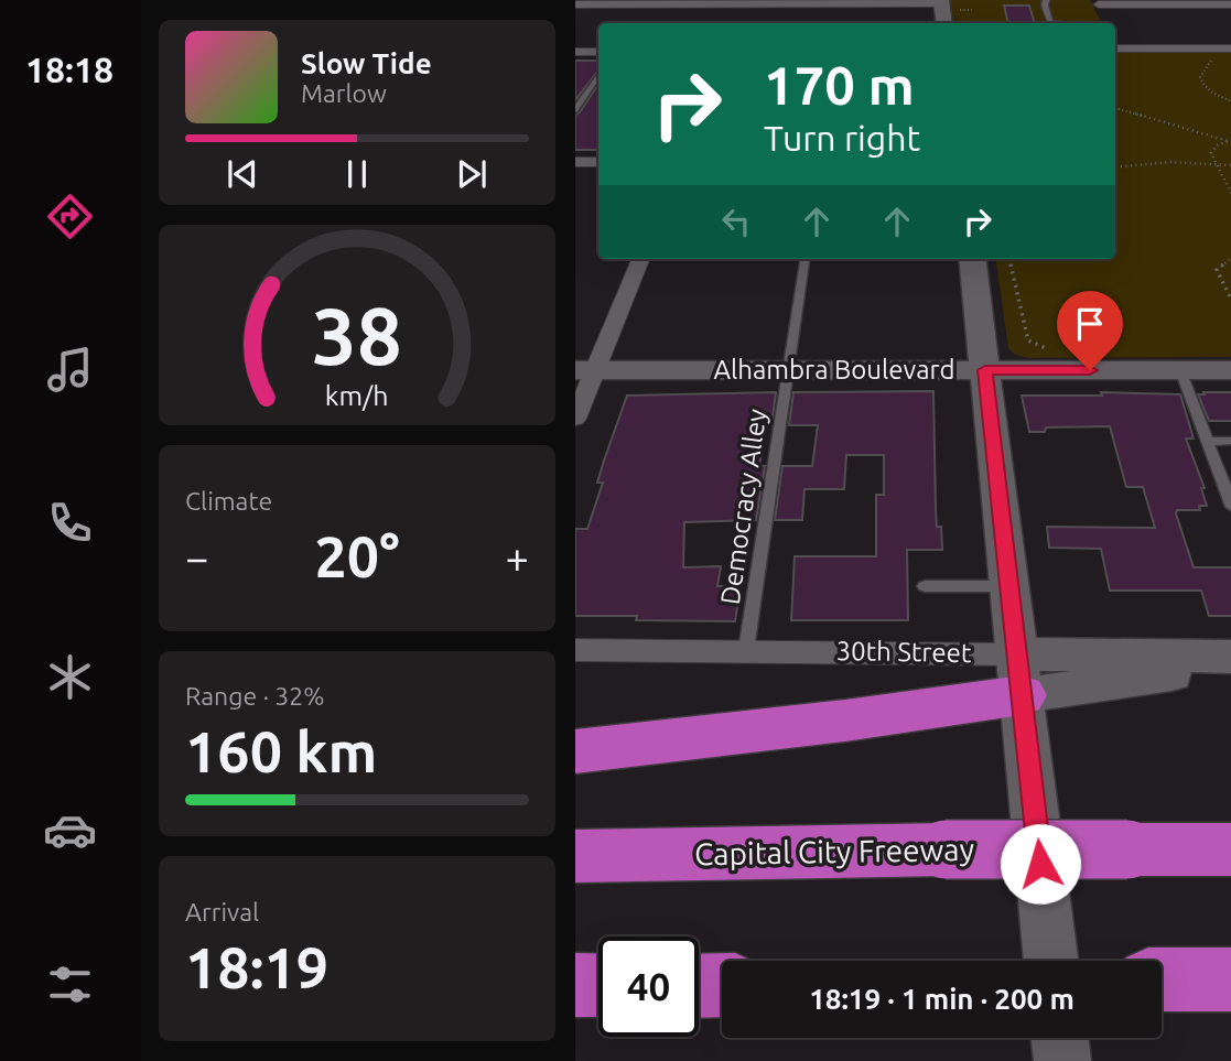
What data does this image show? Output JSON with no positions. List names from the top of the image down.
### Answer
{
  "streets": {
    "highway": ["Capital City Freeway"],
    "street": ["Alhambra Boulevard", "30th Street"],
    "lane": ["Democracy Alley"]
  },
  "crossings": [
    ["Alhambra Boulevard", "Democracy Alley"],
    ["Democracy Alley", "30th Street"]
  ],
  "page": {
    "tabs": "18:18",
    "turn": ["170 m", "Turn right"],
    "song": ["Slow Tide", "Marlow"],
    "tile": [
      "Climate",
      ["Range · 32%", "160 km"],
      ["Arrival", "18:19"]
    ],
    "heat": ["−", "20°", "+"],
    "limit": "40",
    "trip": "18:19 · 1 min · 200 m",
    "gauge": ["38", "km/h"]
  }
}
